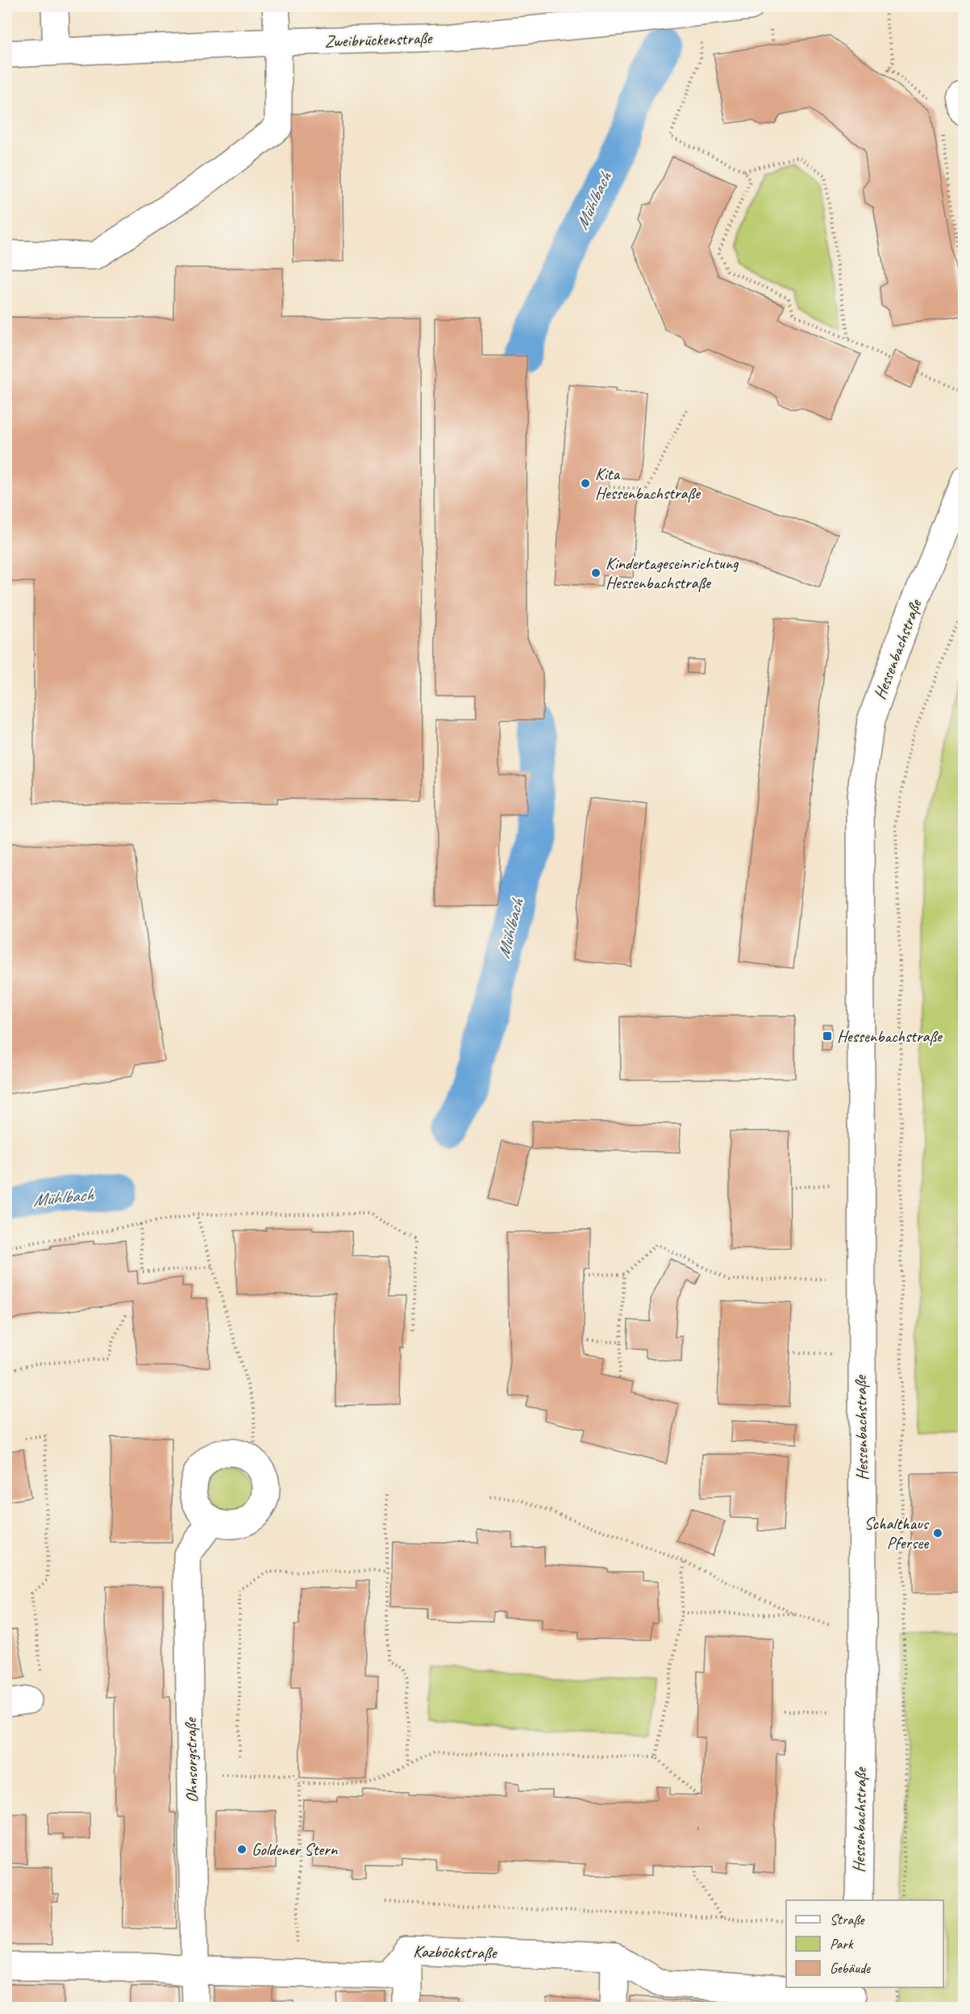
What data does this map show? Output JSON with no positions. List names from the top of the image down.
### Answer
{
  "streets": {
    "street": [
      "Zweibrückenstraße",
      "Hessenbachstraße",
      "Ohnsorgstraße",
      "Kazböckstraße"
    ]
  },
  "crossings": [
    ["Ohnsorgstraße", "Kazböckstraße"]
  ],
  "water": ["Mühlbach"],
  "places": {
    "other": [
      "Kita Hessenbachstraße",
      "Kindertageseinrichtung Hessenbachstraße",
      "Schalthaus Pfersee",
      "Goldener Stern"
    ],
    "transit": ["Hessenbachstraße"]
  },
  "legend": ["Straße", "Park", "Gebäude"]
}
